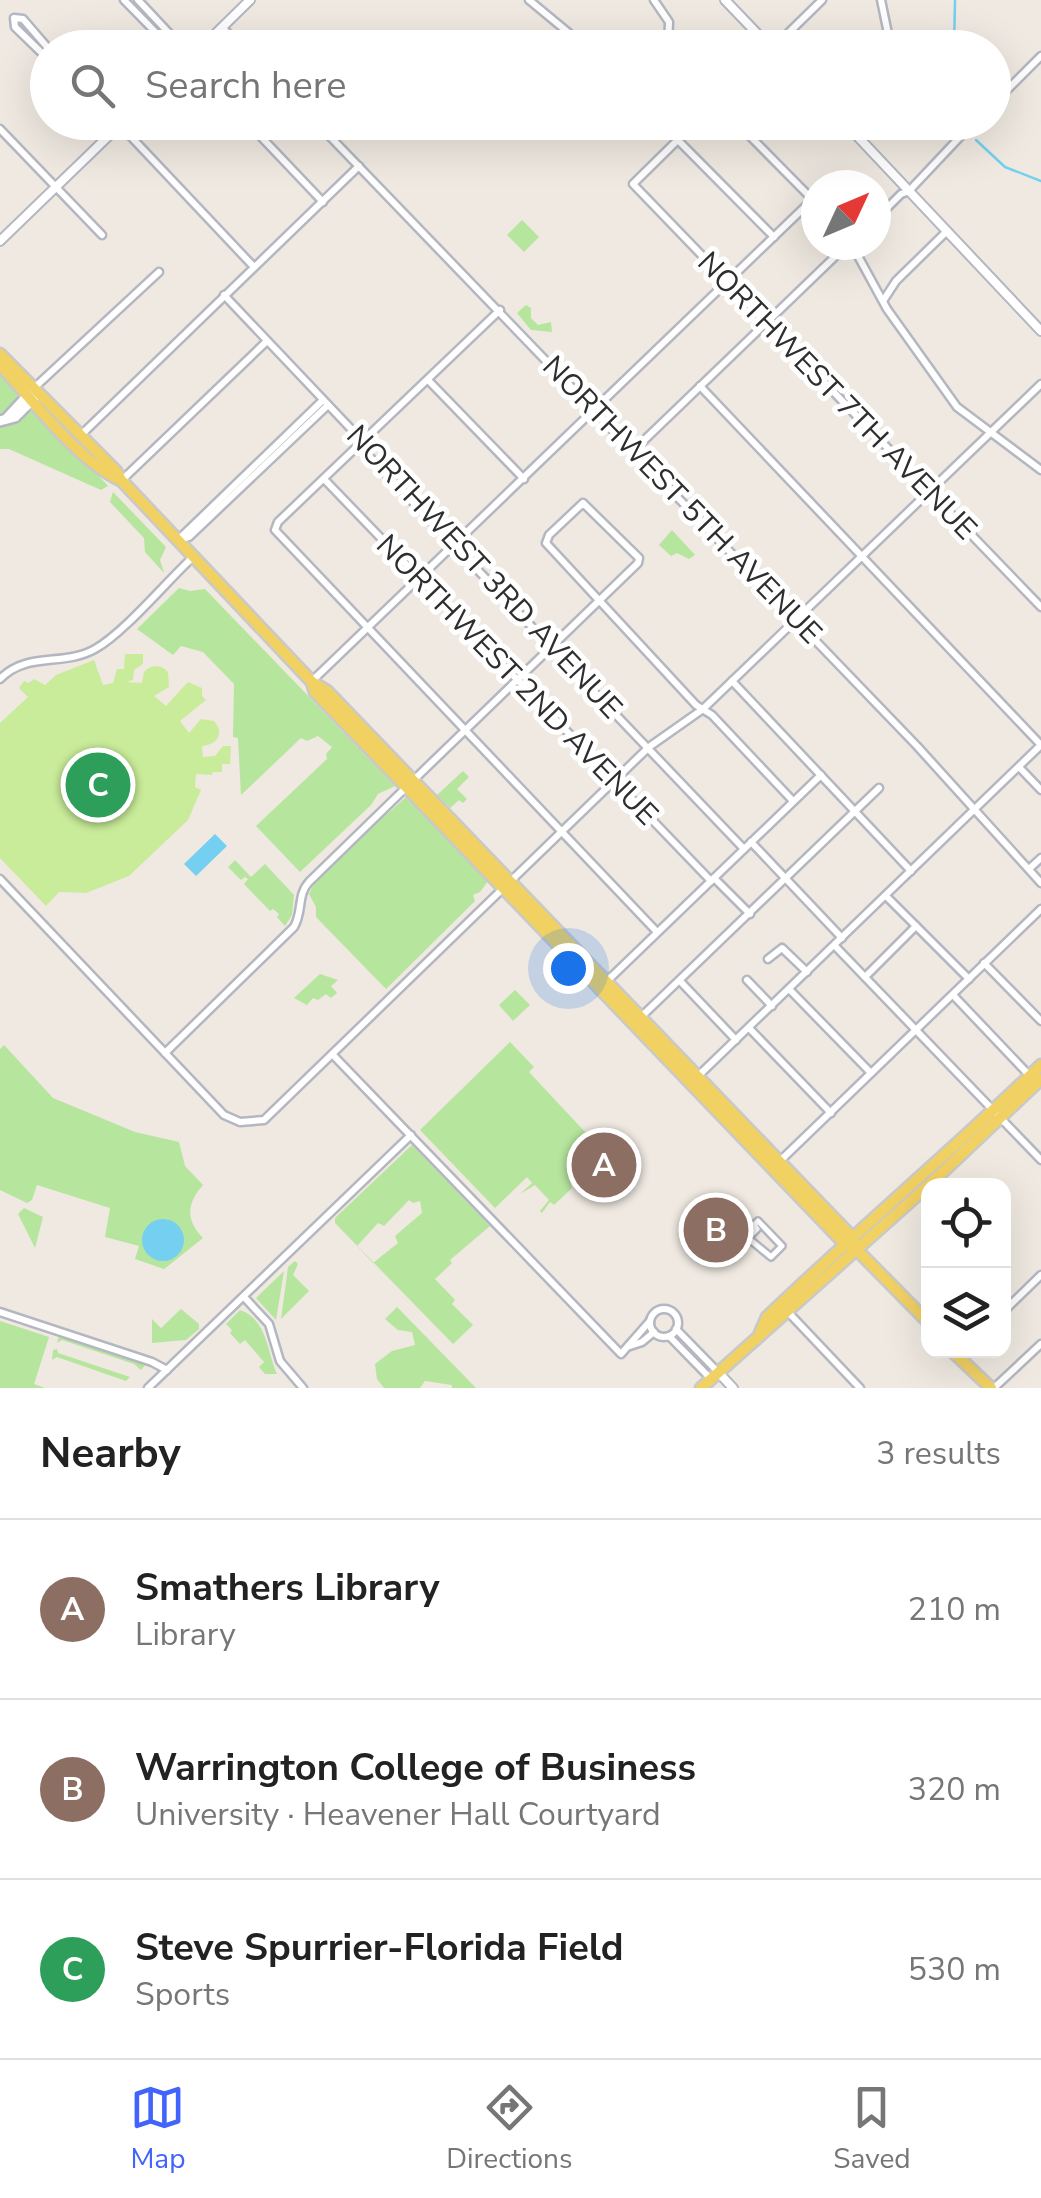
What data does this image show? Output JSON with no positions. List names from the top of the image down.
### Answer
{
  "streets": {
    "street": [
      "NORTHWEST 7TH AVENUE",
      "NORTHWEST 5TH AVENUE",
      "NORTHWEST 3RD AVENUE",
      "NORTHWEST 2ND AVENUE"
    ]
  },
  "north": "top right",
  "page": {
    "search": "Search here",
    "pins": ["C", "A", "B"],
    "heading": ["Nearby", "3 results"],
    "list": [
      {
        "mark": "A",
        "name": "Smathers Library",
        "note": "Library",
        "value": "210 m"
      },
      {
        "mark": "B",
        "name": "Warrington College of Business",
        "note": "University · Heavener Hall Courtyard",
        "value": "320 m"
      },
      {
        "mark": "C",
        "name": "Steve Spurrier-Florida Field",
        "note": "Sports",
        "value": "530 m"
      }
    ],
    "nav": ["Map", "Directions", "Saved"]
  }
}
